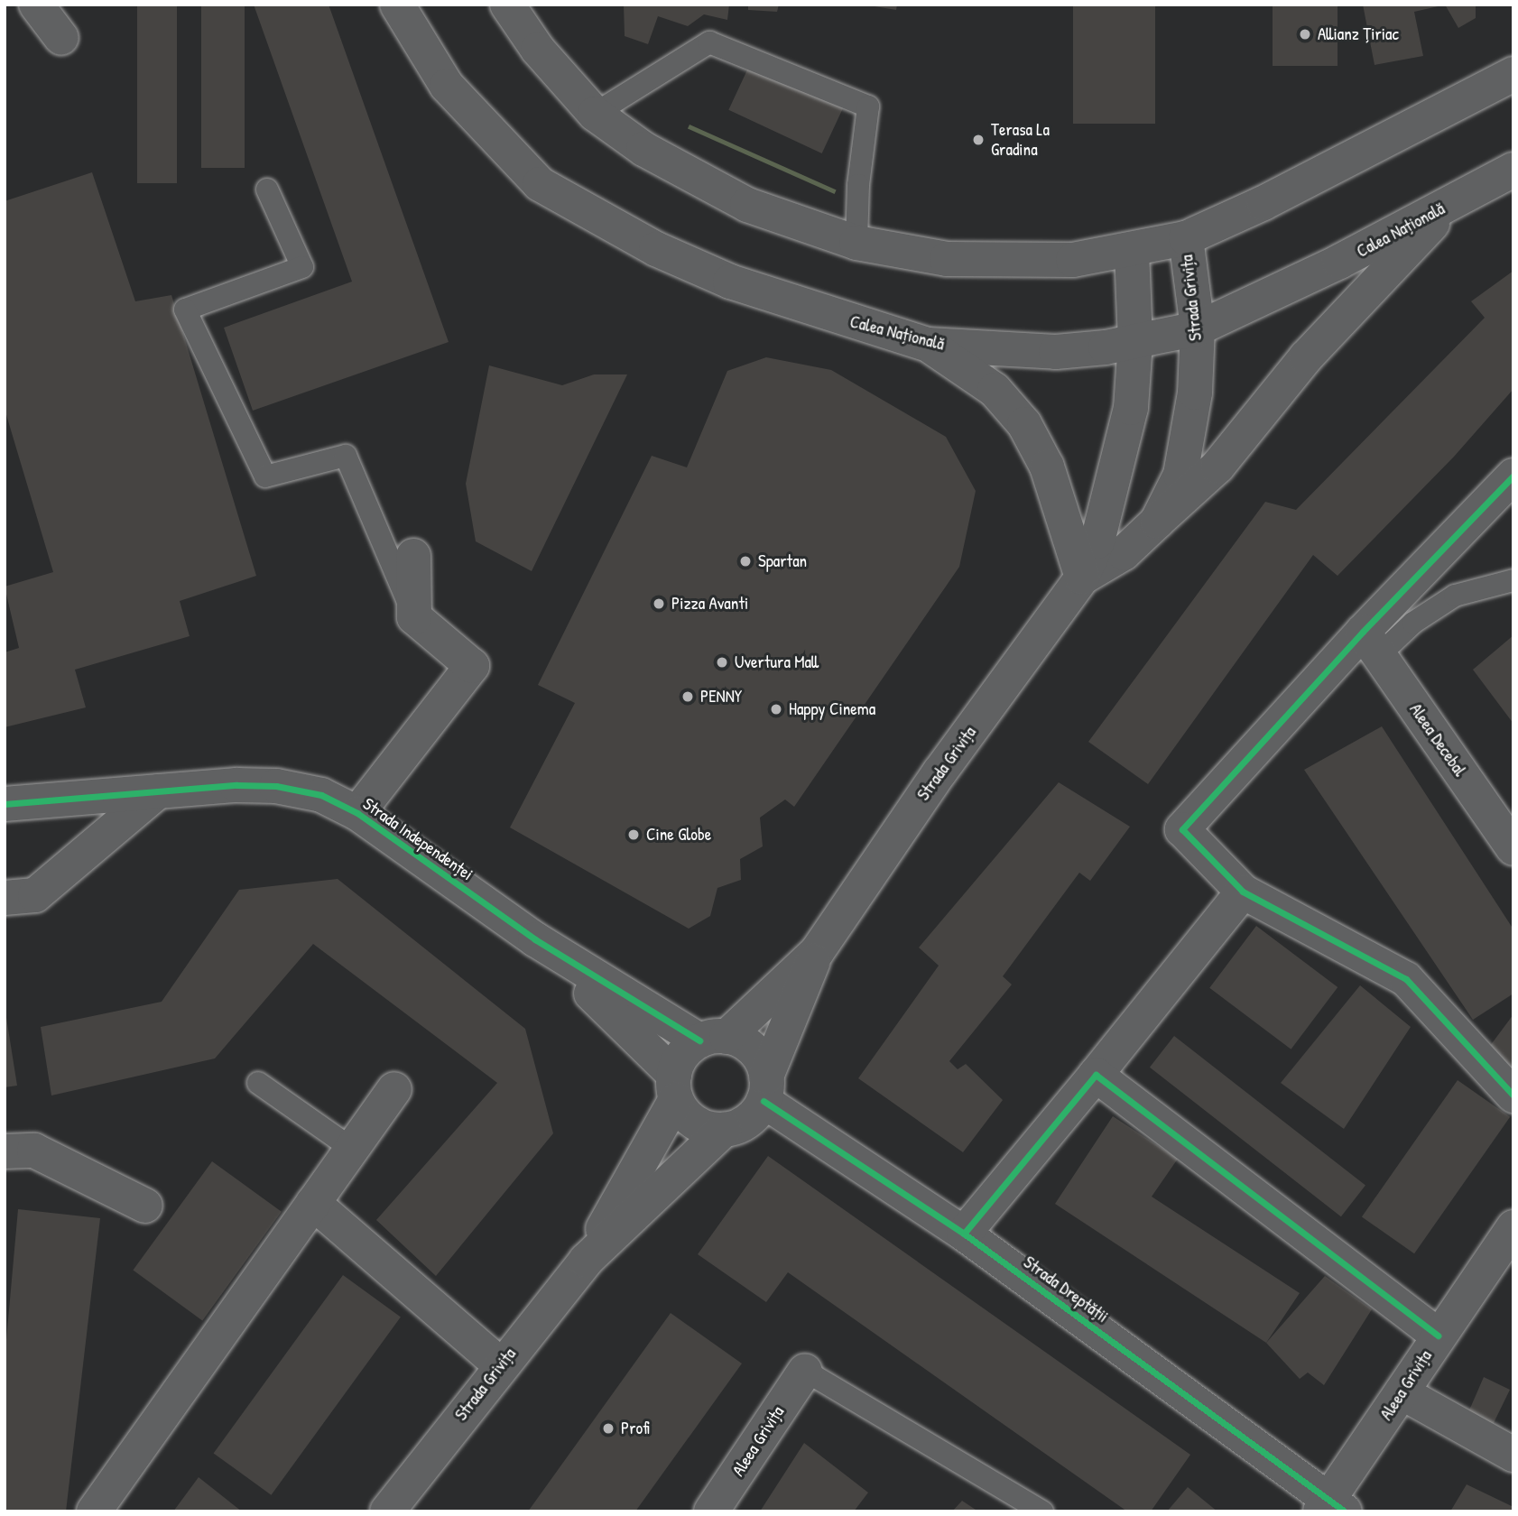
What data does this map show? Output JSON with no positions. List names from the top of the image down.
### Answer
{
  "streets": {
    "street": [
      "Calea Națională",
      "Strada Grivița",
      "Aleea Decebal",
      "Strada Independenței",
      "Strada Dreptății",
      "Aleea Grivița"
    ]
  },
  "crossings": [
    ["Calea Națională", "Strada Grivița"],
    ["Strada Grivița", "Strada Independenței"],
    ["Strada Grivița", "Strada Dreptății"],
    ["Strada Independenței", "Strada Dreptății"],
    ["Strada Dreptății", "Aleea Grivița"]
  ],
  "places": [
    "Allianz Țiriac",
    "Terasa La Gradina",
    "Spartan",
    "Pizza Avanti",
    "Uvertura Mall",
    "PENNY",
    "Happy Cinema",
    "Cine Globe",
    "Profi"
  ]
}
